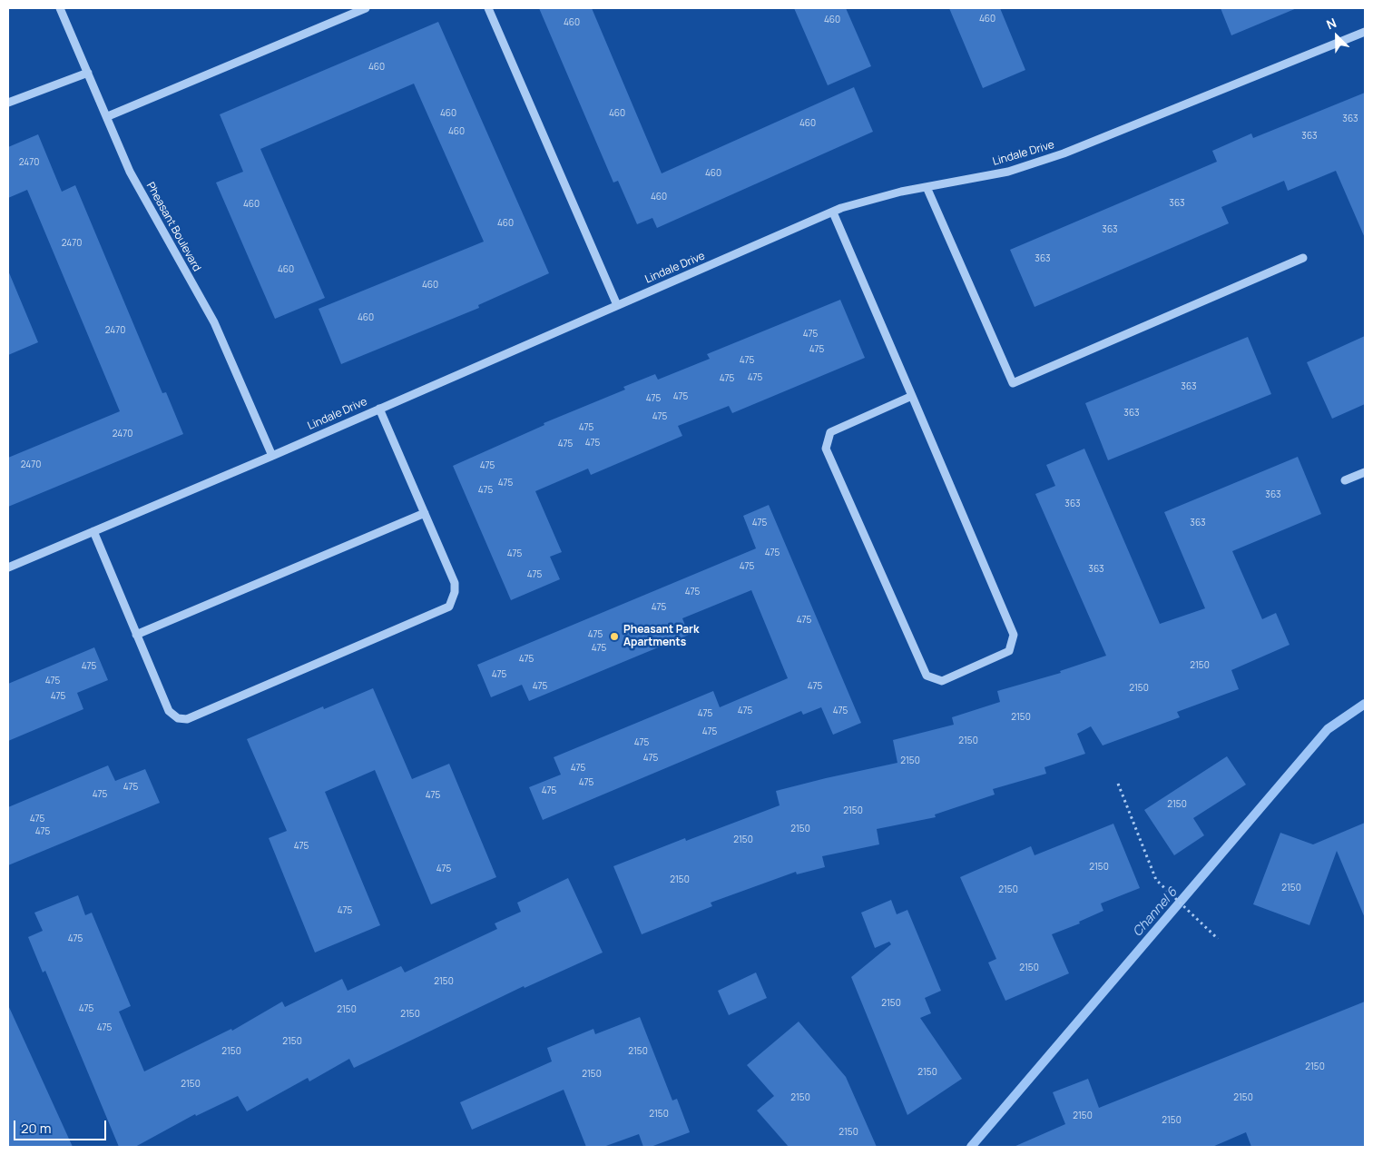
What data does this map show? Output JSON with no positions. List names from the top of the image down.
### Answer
{
  "streets": {
    "street": ["Lindale Drive", "Pheasant Boulevard"]
  },
  "crossings": [
    ["Lindale Drive", "Pheasant Boulevard"]
  ],
  "water": ["Channel 6"],
  "places": ["Pheasant Park Apartments"],
  "house_numbers": [
    "460",
    "460",
    "460",
    "460",
    "460",
    "460",
    "363",
    "460",
    "460",
    "363",
    "2470",
    "460",
    "460",
    "363",
    "460",
    "460",
    "363",
    "2470",
    "363",
    "460",
    "460",
    "460",
    "2470",
    "475",
    "475",
    "475",
    "475",
    "475",
    "363",
    "475",
    "475",
    "363",
    "475",
    "475",
    "2470",
    "475",
    "475",
    "2470",
    "475",
    "475",
    "475",
    "363",
    "363",
    "475",
    "363",
    "475",
    "475",
    "475",
    "363",
    "475",
    "475",
    "475",
    "475",
    "475",
    "475",
    "475",
    "2150",
    "475",
    "475",
    "475",
    "475",
    "475",
    "2150",
    "475",
    "475",
    "475",
    "475",
    "2150",
    "475",
    "2150",
    "475",
    "475",
    "2150",
    "475",
    "475",
    "475",
    "475",
    "475",
    "475",
    "2150",
    "2150",
    "475",
    "2150",
    "475",
    "2150",
    "475",
    "2150",
    "475",
    "2150",
    "2150",
    "2150",
    "475",
    "475",
    "2150",
    "2150",
    "2150",
    "475",
    "2150",
    "2150",
    "475",
    "2150",
    "2150",
    "2150",
    "2150",
    "2150",
    "2150",
    "2150",
    "2150",
    "2150",
    "2150",
    "2150",
    "2150",
    "2150"
  ],
  "scale_bar": "20 m",
  "north": "top left"
}
